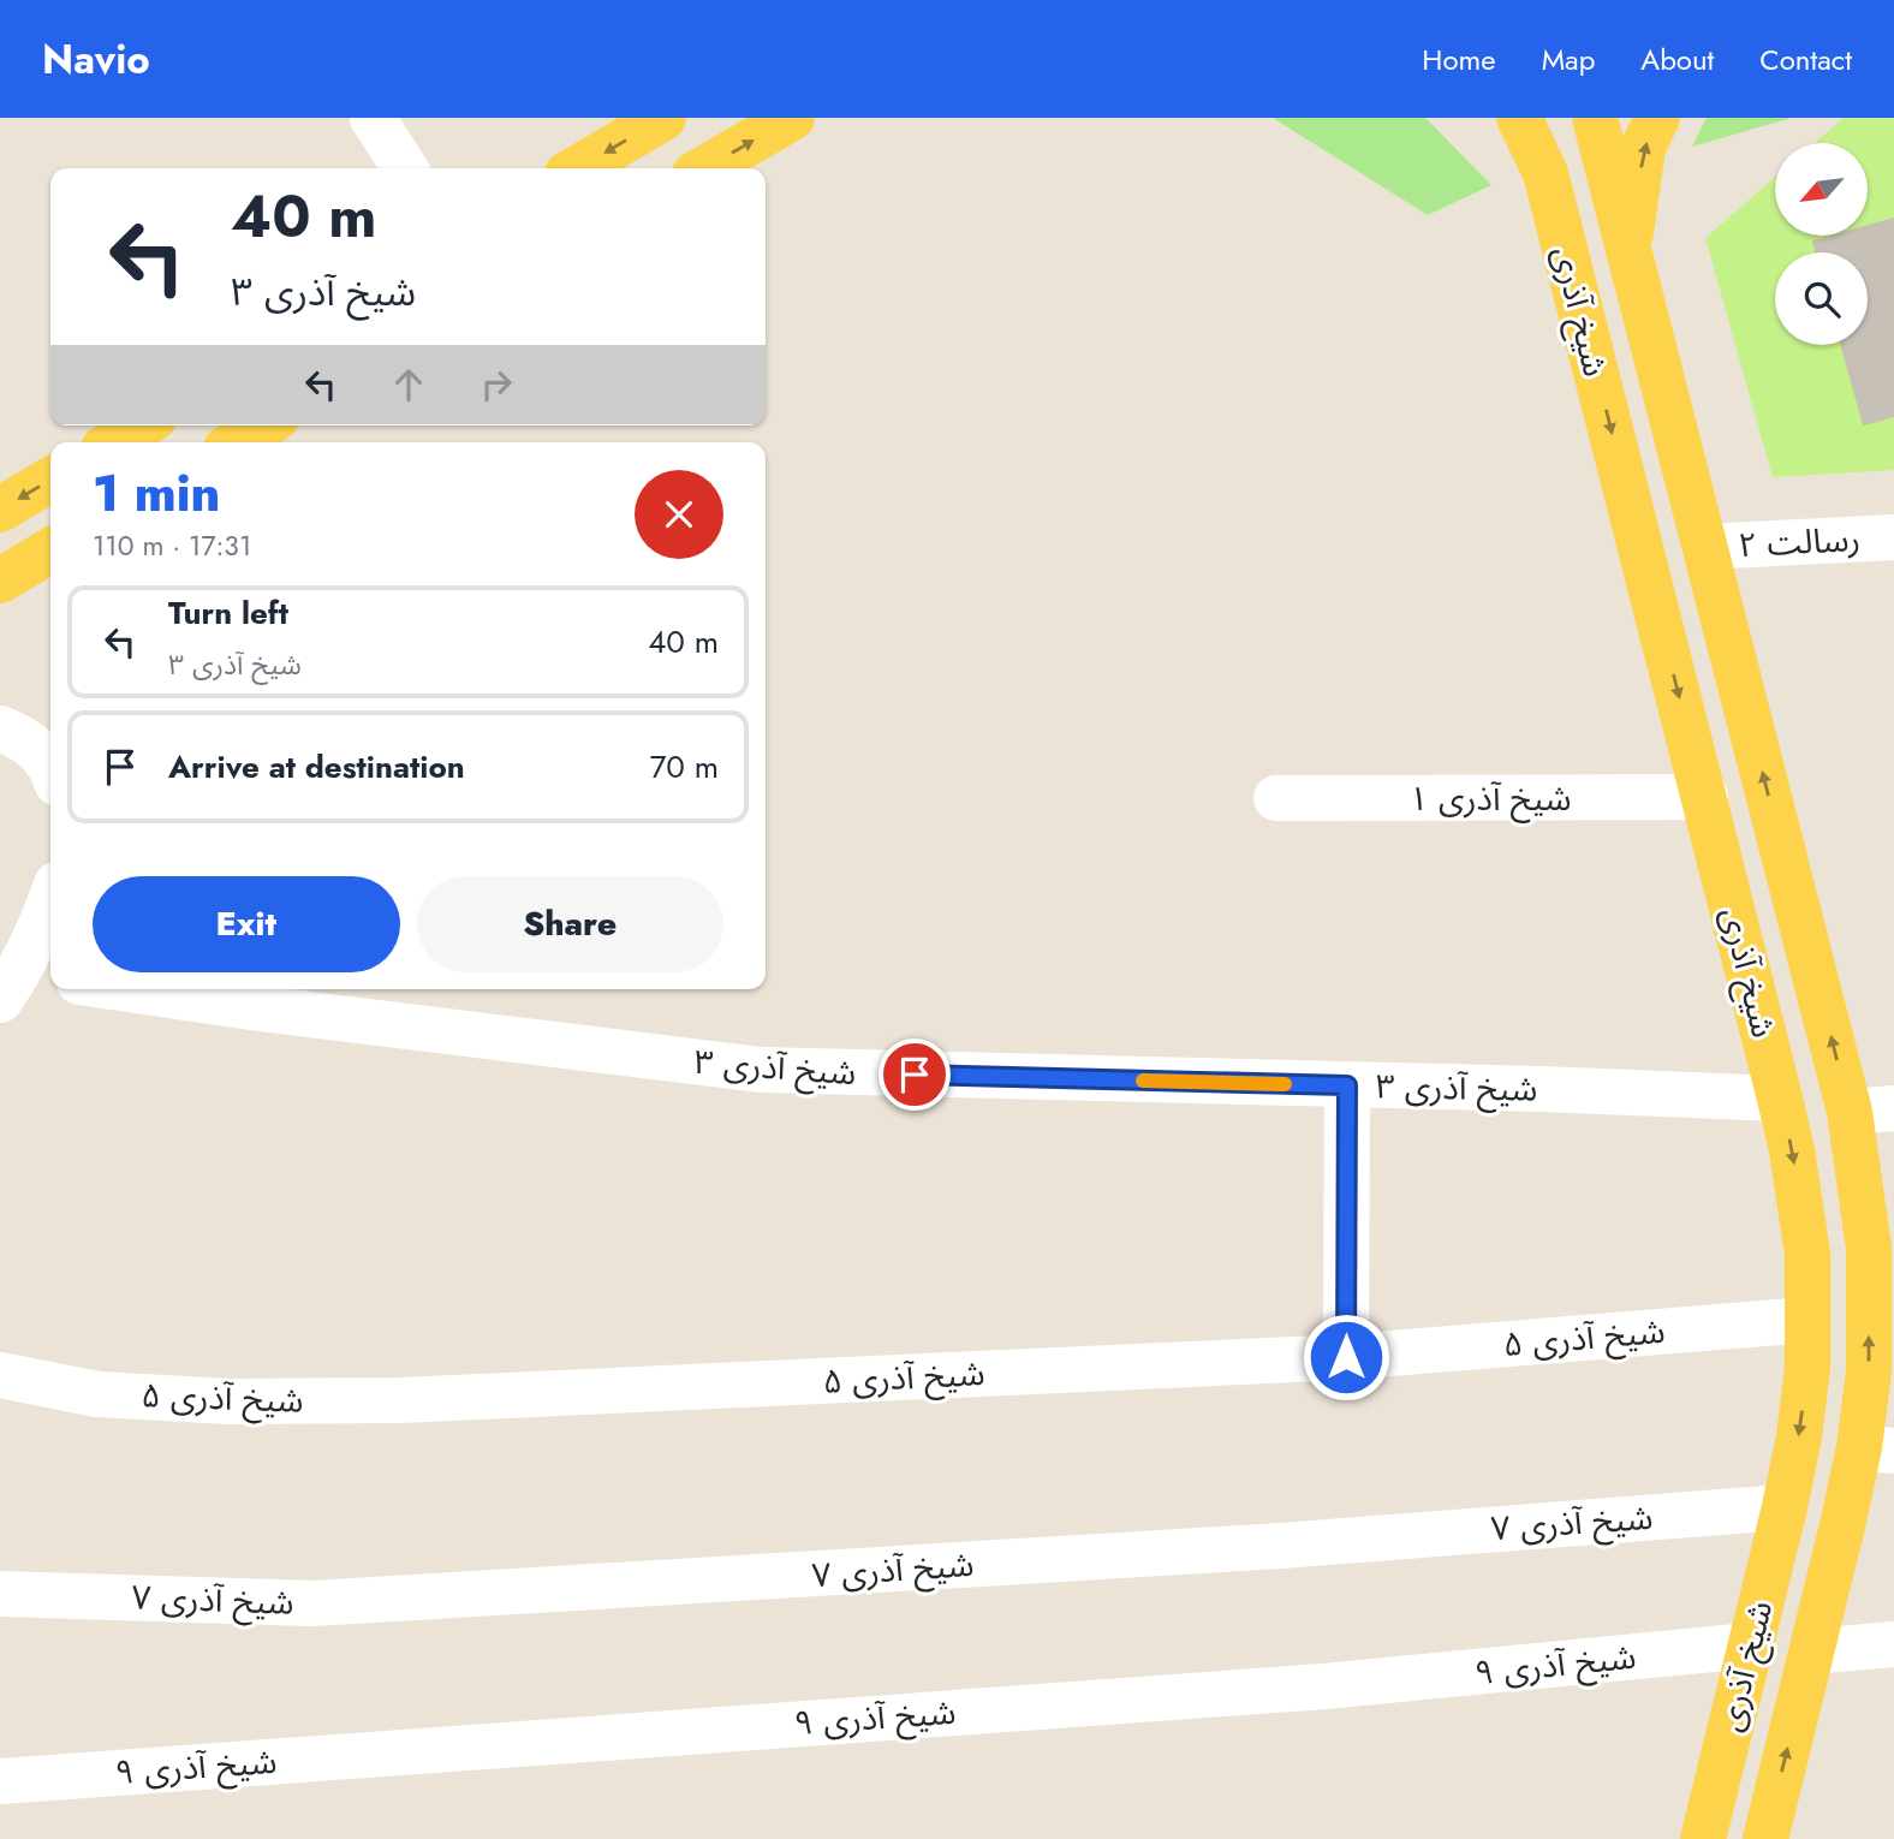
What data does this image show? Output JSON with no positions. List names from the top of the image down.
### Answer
{
  "streets": {
    "main road": ["شیخ آذری"],
    "street": [
      "رسالت ۲",
      "شیخ آذری ۱",
      "شیخ آذری ۳",
      "شیخ آذری ۵",
      "شیخ آذری ۷",
      "شیخ آذری ۹"
    ]
  },
  "crossings": [
    ["شیخ آذری", "رسالت ۲"],
    ["شیخ آذری", "شیخ آذری ۱"],
    ["شیخ آذری", "شیخ آذری ۳"],
    ["شیخ آذری", "شیخ آذری ۵"],
    ["شیخ آذری", "شیخ آذری ۷"],
    ["شیخ آذری", "شیخ آذری ۹"]
  ],
  "north": "bottom left",
  "page": {
    "header": "Navio",
    "nav": [
      "Home",
      "Map",
      "About",
      "Contact"
    ],
    "turn": ["40 m", "شیخ آذری ۳"],
    "heading": ["1 min", "110 m · 17:31"],
    "list": [
      {
        "name": "Turn left",
        "note": "شیخ آذری ۳",
        "value": "40 m"
      },
      {
        "name": "Arrive at destination",
        "value": "70 m"
      }
    ],
    "buttons": ["Exit", "Share"]
  }
}
